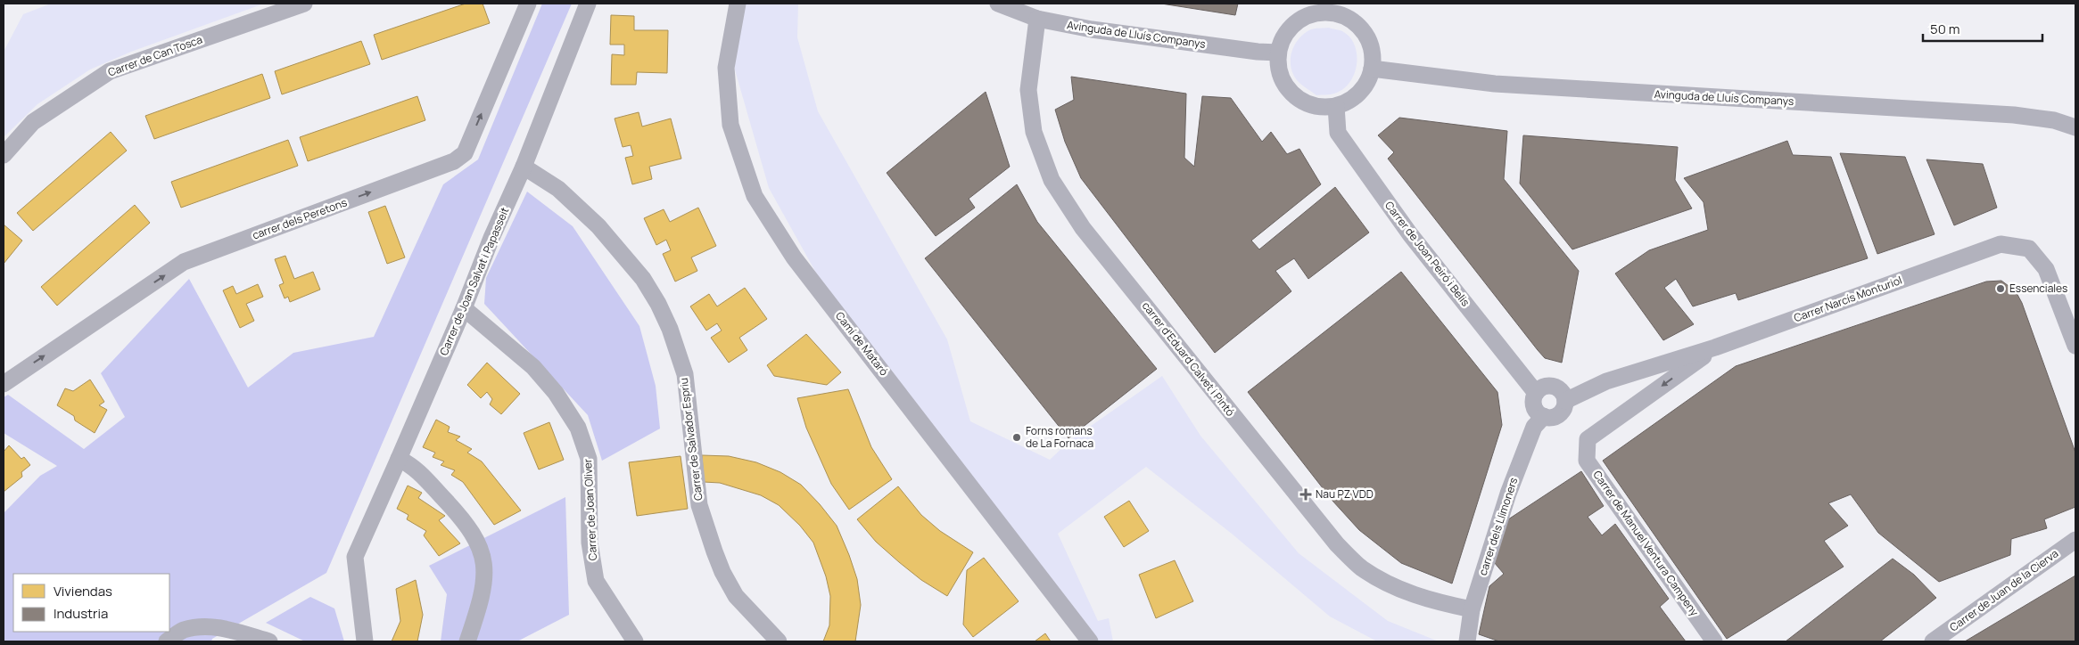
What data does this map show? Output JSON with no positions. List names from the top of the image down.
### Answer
{
  "streets": {
    "street": [
      "Avinguda de Lluís Companys",
      "Carrer de Can Tosca",
      "carrer dels Peretons",
      "Carrer de Joan Peiró i Belis",
      "Carrer de Joan Salvat i Papasseit",
      "Carrer Narcís Monturiol",
      "Camí de Mataró",
      "carrer d'Eduard Calvet i Pintó",
      "Carrer de Salvador Espriu",
      "Carrer de Joan Oliver",
      "carrer dels Llimoners",
      "Carrer de Manuel Ventura Campeny",
      "Carrer de Juan de la Cierva"
    ]
  },
  "crossings": [
    ["Avinguda de Lluís Companys", "Carrer de Joan Peiró i Belis"],
    ["Avinguda de Lluís Companys", "carrer d'Eduard Calvet i Pintó"],
    ["Carrer de Joan Peiró i Belis", "Carrer Narcís Monturiol"],
    ["Carrer de Joan Peiró i Belis", "carrer dels Llimoners"],
    ["Carrer de Joan Salvat i Papasseit", "Carrer de Salvador Espriu"],
    ["Carrer de Joan Salvat i Papasseit", "Carrer de Joan Oliver"],
    ["Carrer Narcís Monturiol", "carrer dels Llimoners"],
    ["Carrer Narcís Monturiol", "Carrer de Manuel Ventura Campeny"],
    ["carrer d'Eduard Calvet i Pintó", "carrer dels Llimoners"]
  ],
  "one_way": ["carrer dels Peretons"],
  "places": {
    "other": ["Essenciales", "Forns romans de La Fornaca"],
    "health": ["Nau PZ VDD"]
  },
  "legend": ["Viviendas", "Industria"],
  "scale_bar": "50 m"
}
